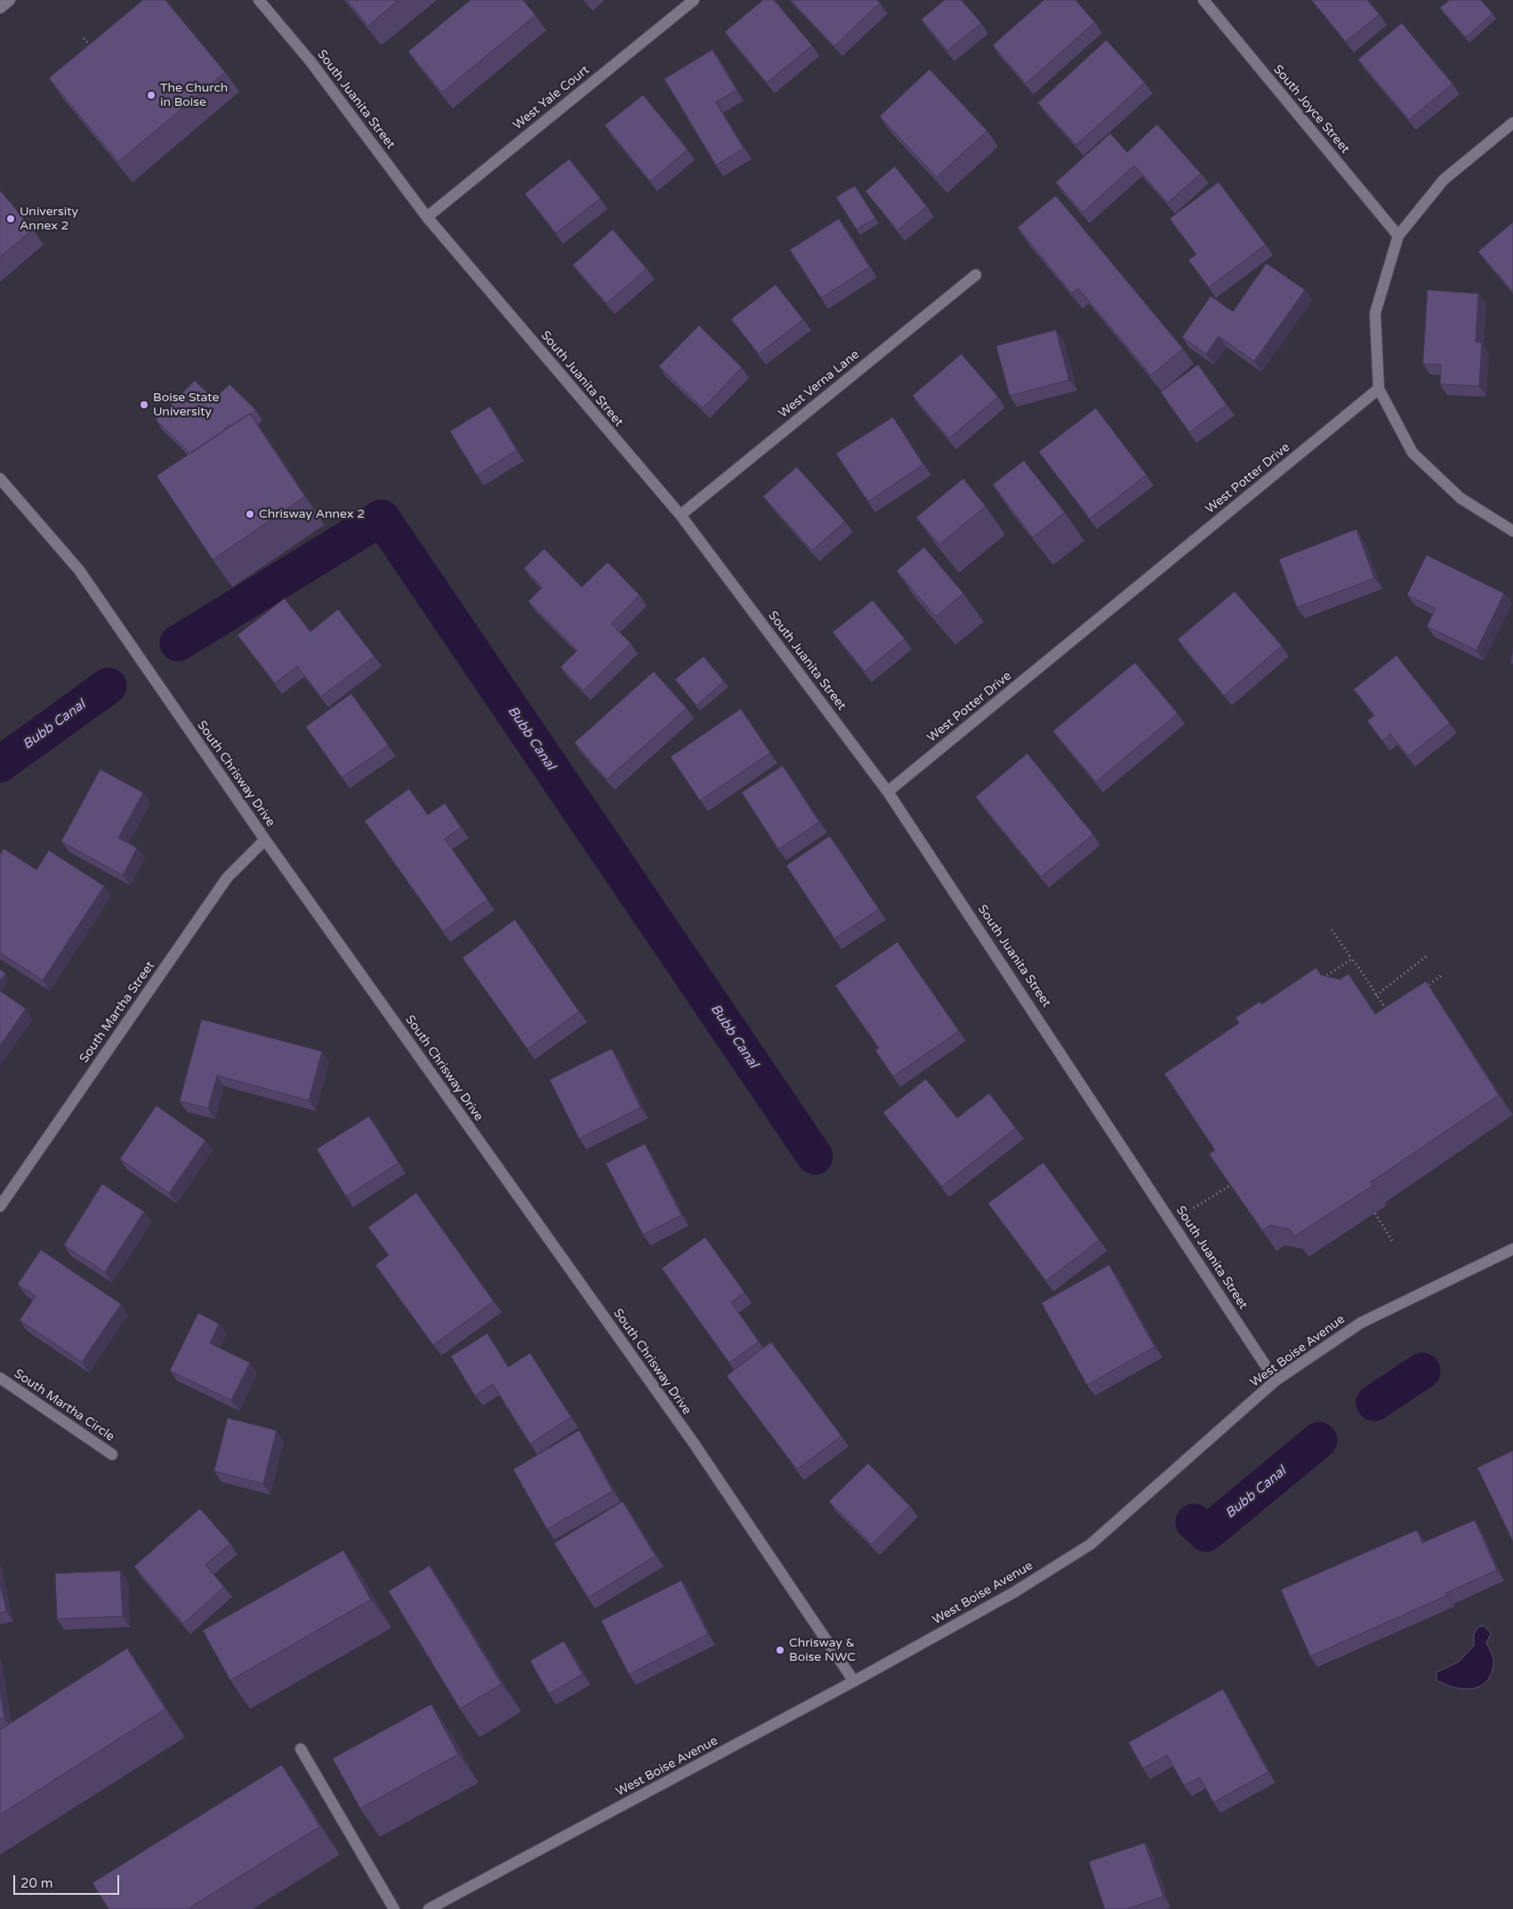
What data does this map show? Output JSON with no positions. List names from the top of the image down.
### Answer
{
  "streets": {
    "street": [
      "West Yale Court",
      "South Juanita Street",
      "South Joyce Street",
      "West Verna Lane",
      "West Potter Drive",
      "South Chrisway Drive",
      "South Martha Street",
      "West Boise Avenue",
      "South Martha Circle"
    ]
  },
  "crossings": [
    ["West Yale Court", "South Juanita Street"],
    ["South Juanita Street", "West Verna Lane"],
    ["South Juanita Street", "West Potter Drive"],
    ["South Juanita Street", "West Boise Avenue"],
    ["South Chrisway Drive", "South Martha Street"],
    ["South Chrisway Drive", "West Boise Avenue"]
  ],
  "water": ["Bubb Canal"],
  "places": [
    "The Church in Boise",
    "University Annex 2",
    "Boise State University",
    "Chrisway Annex 2",
    "Chrisway & Boise NWC"
  ],
  "scale_bar": "20 m"
}
